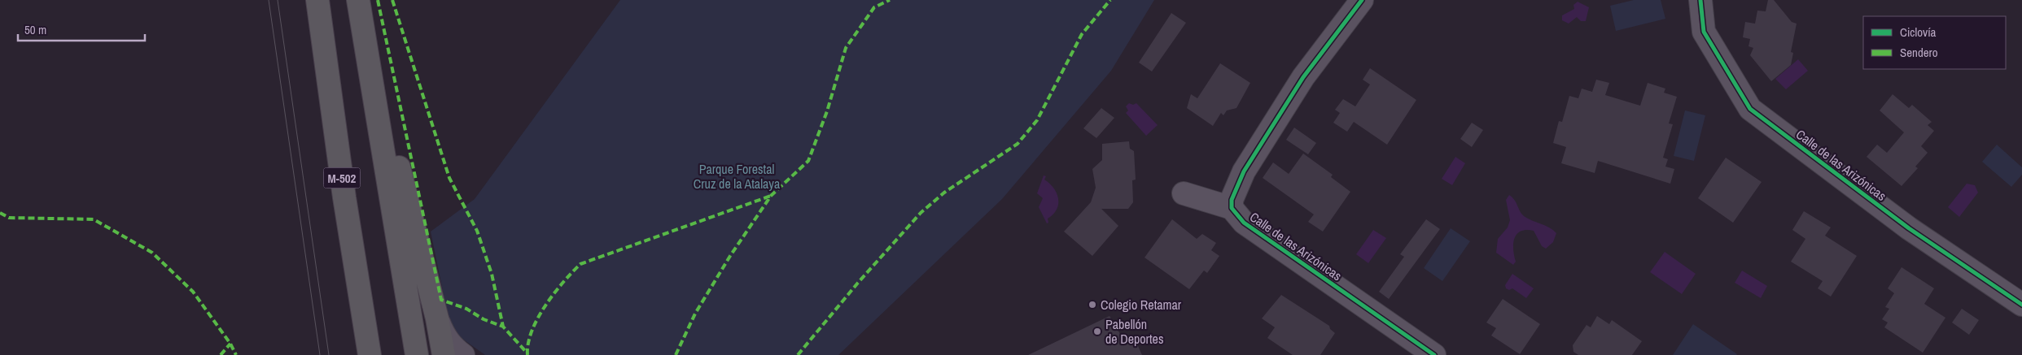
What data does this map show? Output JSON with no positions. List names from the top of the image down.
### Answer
{
  "streets": {
    "highway": ["M-502"],
    "street": ["Calle de las Arizónicas"]
  },
  "parks": ["Parque Forestal Cruz de la Atalaya"],
  "places": ["Colegio Retamar", "Pabellón de Deportes"],
  "legend": ["Ciclovía", "Sendero"],
  "scale_bar": "50 m"
}
